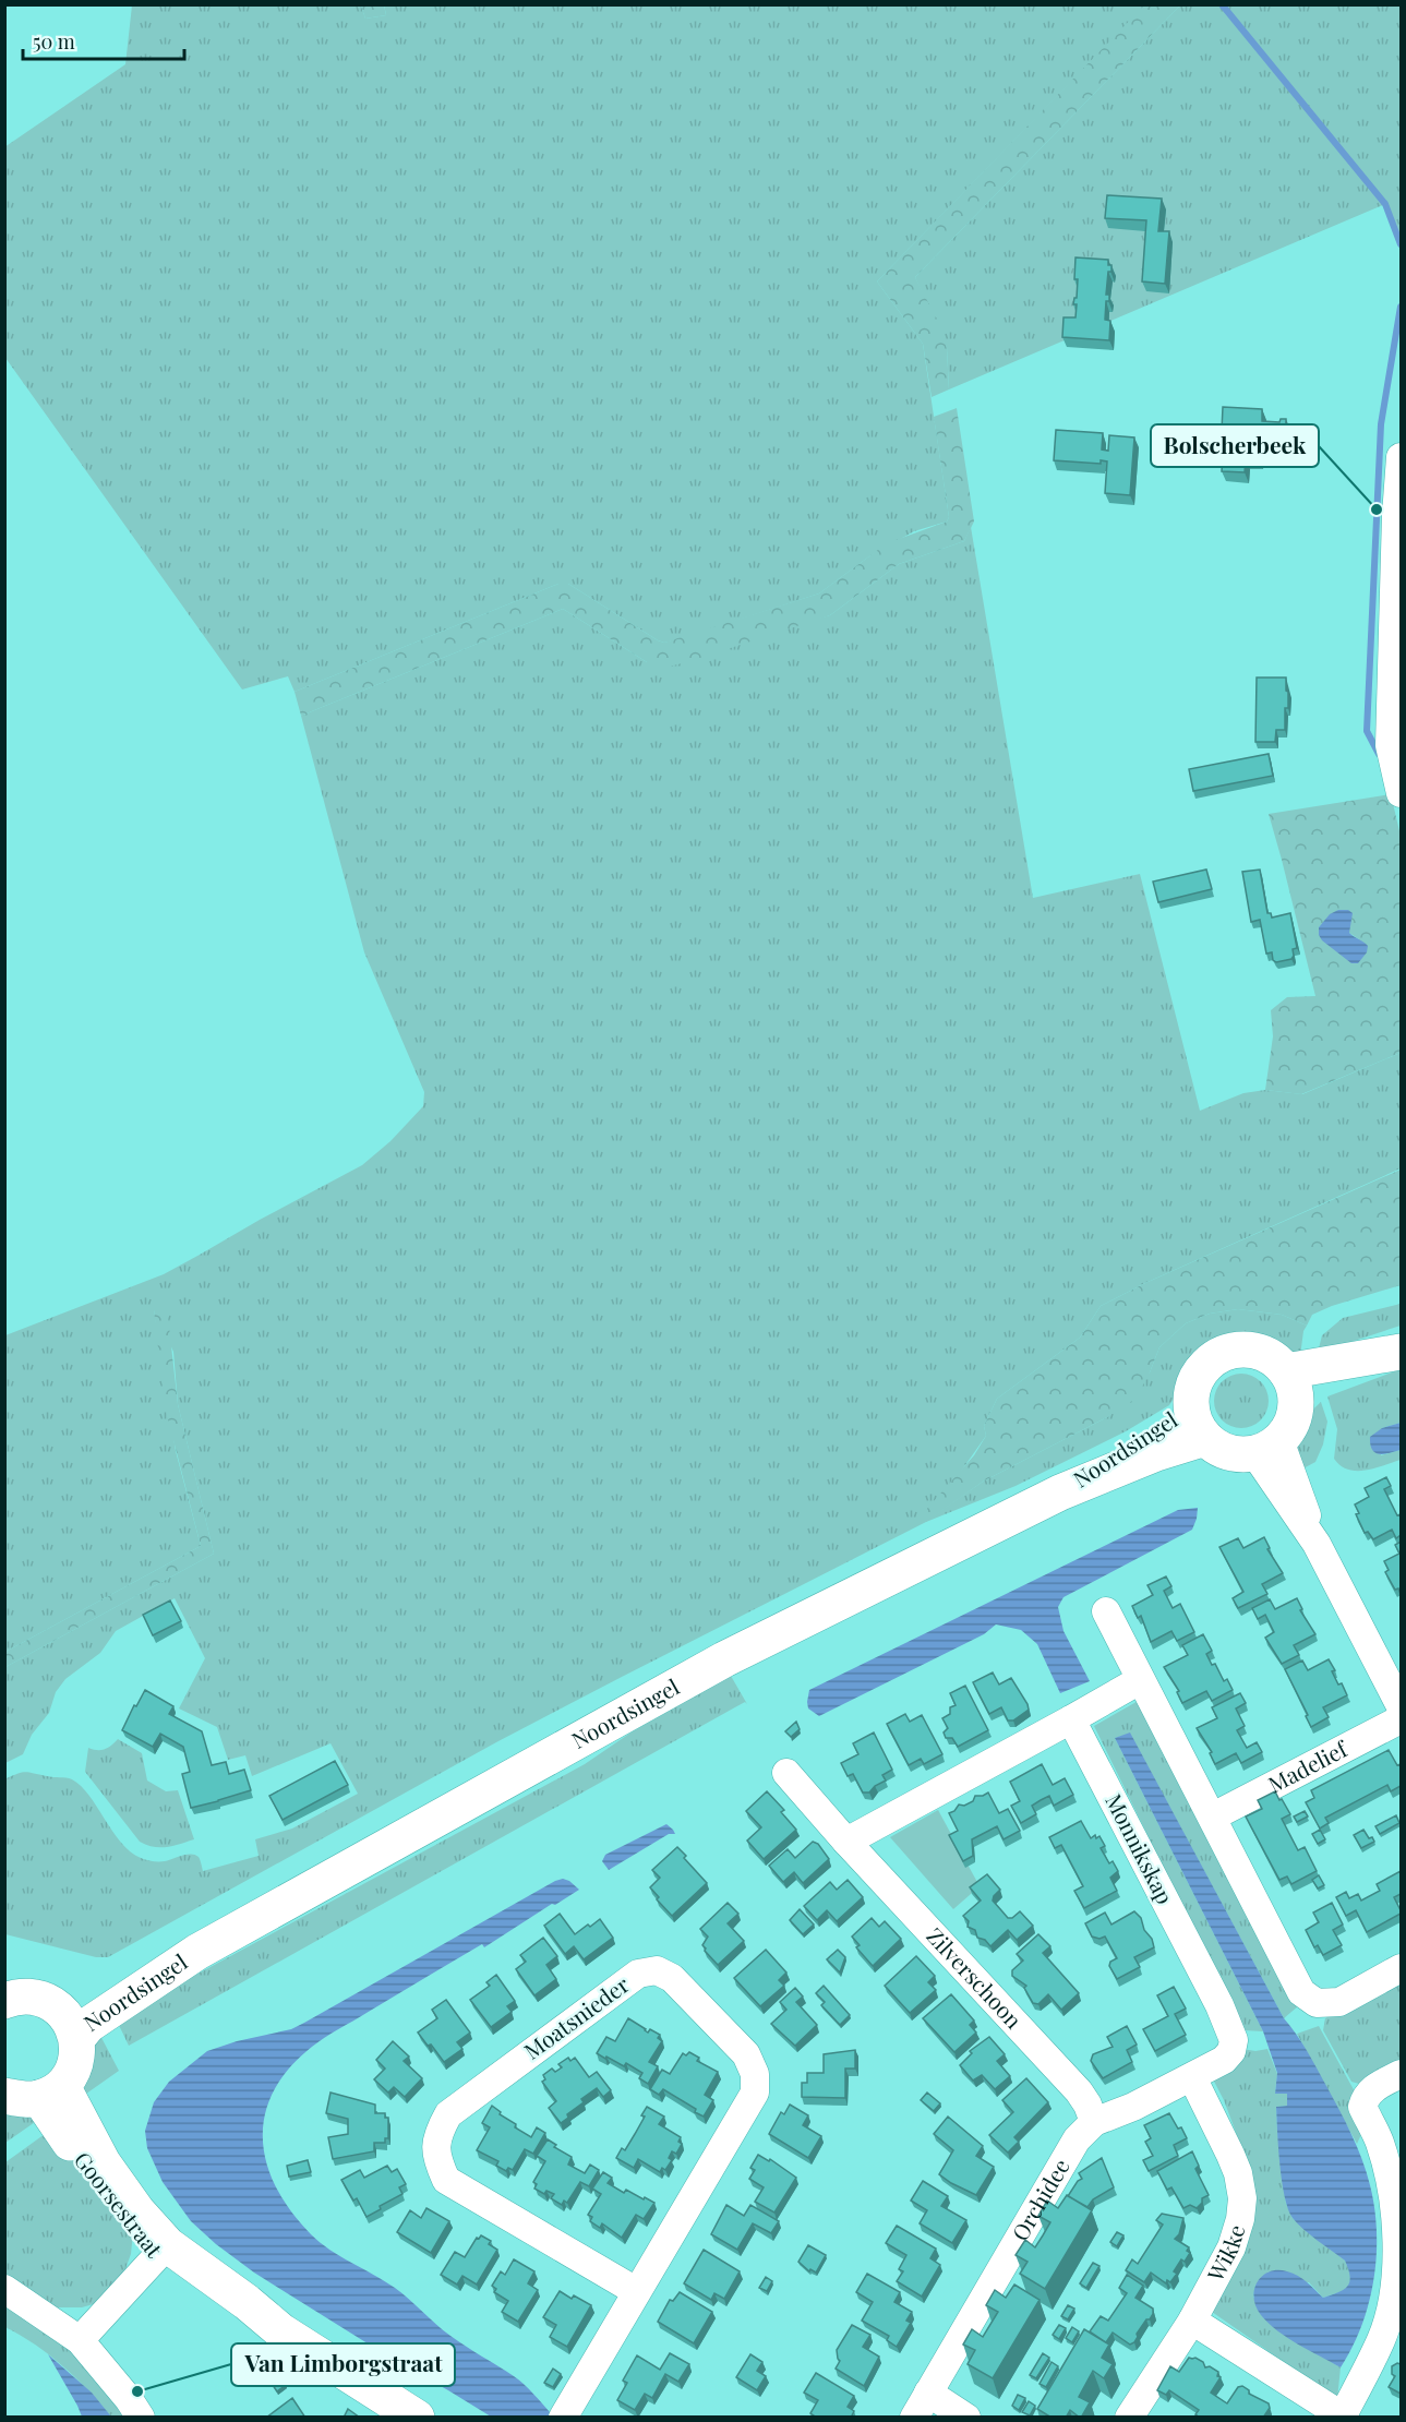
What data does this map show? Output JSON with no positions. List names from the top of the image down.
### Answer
{
  "streets": {
    "main road": ["Noordsingel", "Goorsestraat"],
    "street": [
      "Madelief",
      "Monnikskap",
      "Zilverschoon",
      "Moatsnieder",
      "Orchidee",
      "Wikke"
    ]
  },
  "crossings": [
    ["Monnikskap", "Orchidee"],
    ["Zilverschoon", "Orchidee"],
    ["Orchidee", "Wikke"]
  ],
  "places": ["Bolscherbeek", "Van Limborgstraat"],
  "scale_bar": "50 m"
}
